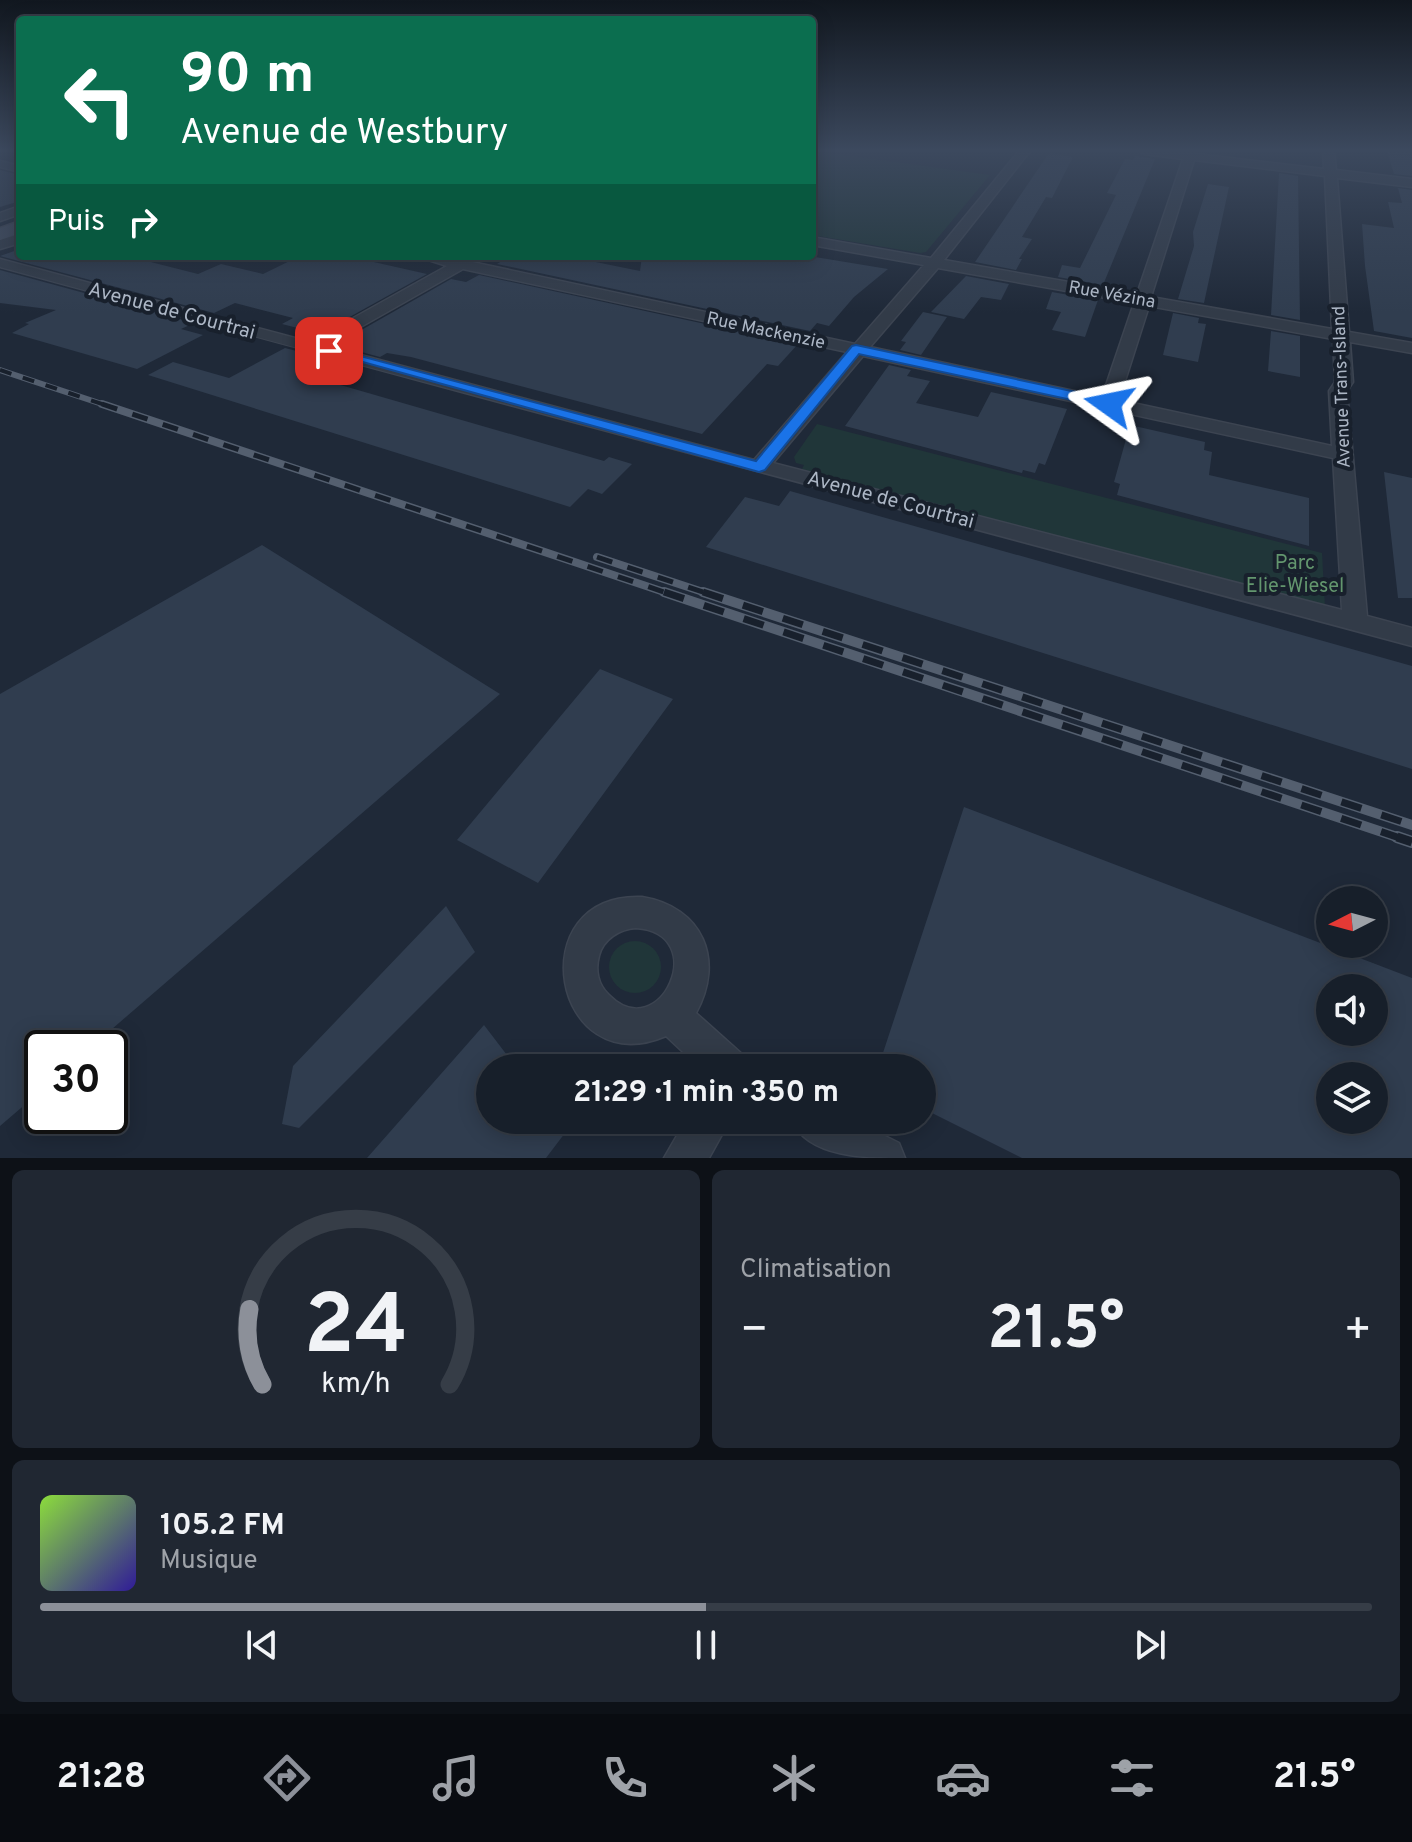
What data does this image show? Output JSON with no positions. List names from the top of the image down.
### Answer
{
  "streets": {
    "street": [
      "Rue Vézina",
      "Avenue de Courtrai",
      "Rue Mackenzie",
      "Avenue Trans-Island"
    ]
  },
  "crossings": [
    ["Rue Vézina", "Avenue Trans-Island"],
    ["Avenue de Courtrai", "Avenue Trans-Island"],
    ["Rue Mackenzie", "Avenue Trans-Island"]
  ],
  "parks": ["Parc Elie-Wiesel"],
  "north": "left",
  "page": {
    "turn": ["90 m", "Avenue de Westbury"],
    "then": "Puis",
    "limit": "30",
    "trip": "21:29 · 1 min · 350 m",
    "tile": "Climatisation",
    "heat": ["−", "21.5°", "+"],
    "song": ["105.2 FM", "Musique"],
    "tabs": ["21:28", "21.5°"],
    "gauge": ["24", "km/h"]
  }
}
